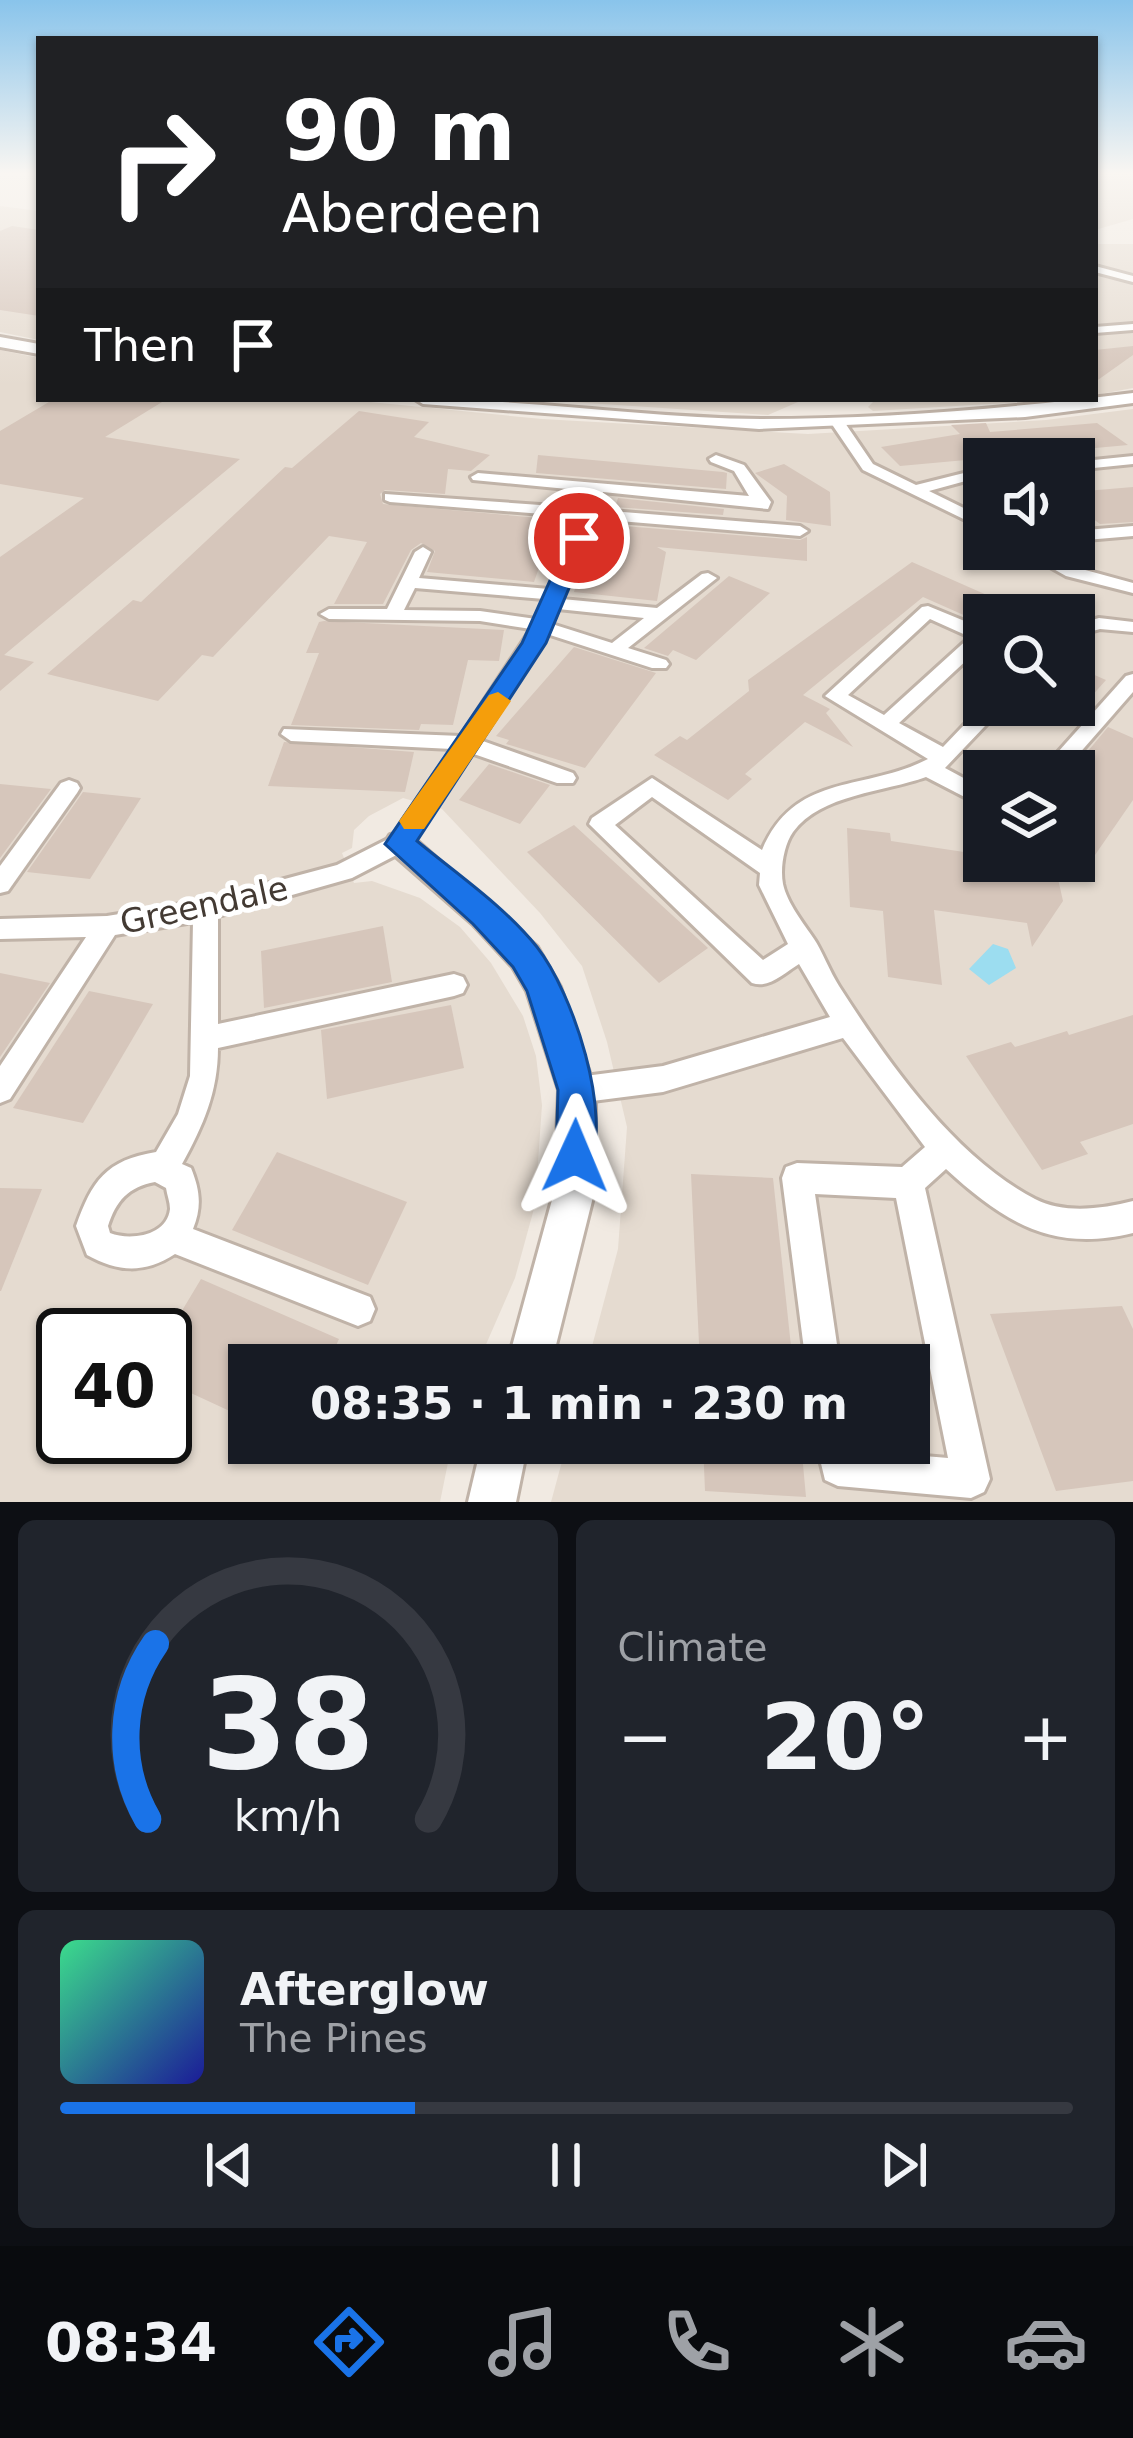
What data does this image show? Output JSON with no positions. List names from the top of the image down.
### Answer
{
  "streets": {
    "street": ["Greendale"]
  },
  "page": {
    "turn": ["90 m", "Aberdeen"],
    "then": "Then",
    "limit": "40",
    "trip": "08:35 · 1 min · 230 m",
    "tile": "Climate",
    "heat": ["−", "20°", "+"],
    "song": ["Afterglow", "The Pines"],
    "tabs": "08:34",
    "gauge": ["38", "km/h"]
  }
}
